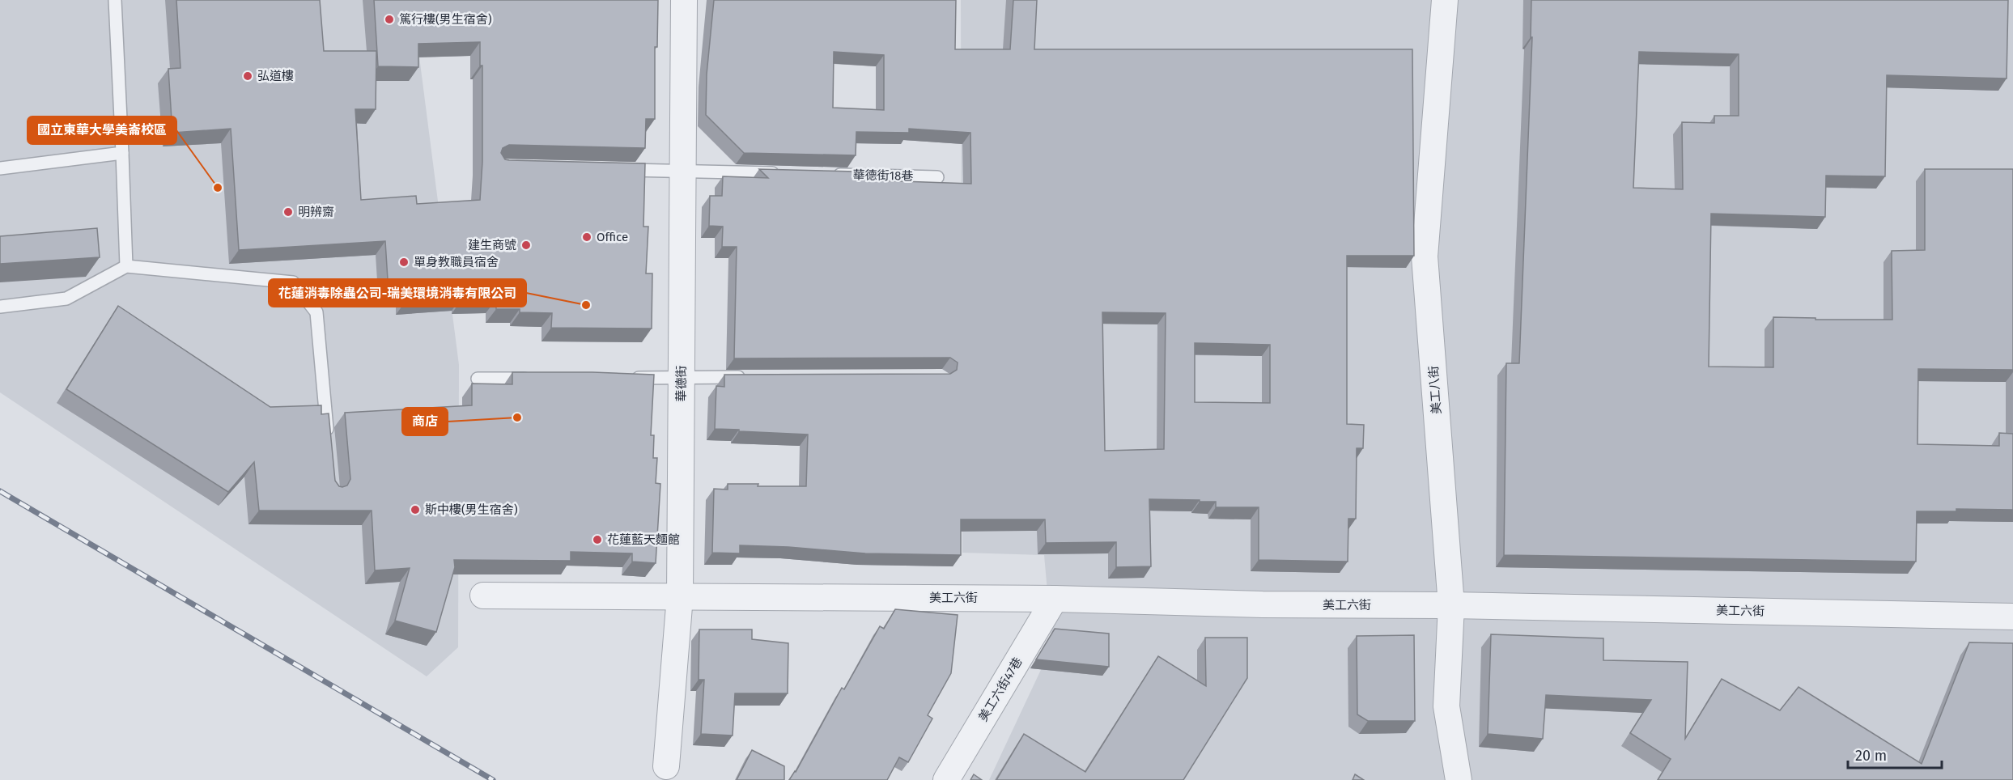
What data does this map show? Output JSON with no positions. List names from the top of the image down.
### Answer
{
  "streets": {
    "street": [
      "華德街",
      "美工八街",
      "美工六街",
      "美工六街47巷"
    ],
    "lane": ["華德街18巷"]
  },
  "crossings": [
    ["華德街", "美工六街"],
    ["美工八街", "美工六街"],
    ["美工六街", "美工六街47巷"]
  ],
  "places": [
    "篤行樓(男生宿舍)",
    "弘道樓",
    "國立東華大學美崙校區",
    "明辨齋",
    "Office",
    "建生商號",
    "單身教職員宿舍",
    "花蓮消毒除蟲公司-瑞美環境消毒有限公司",
    "商店",
    "斯中樓(男生宿舍)",
    "花蓮藍天麵館"
  ],
  "scale_bar": "20 m"
}
